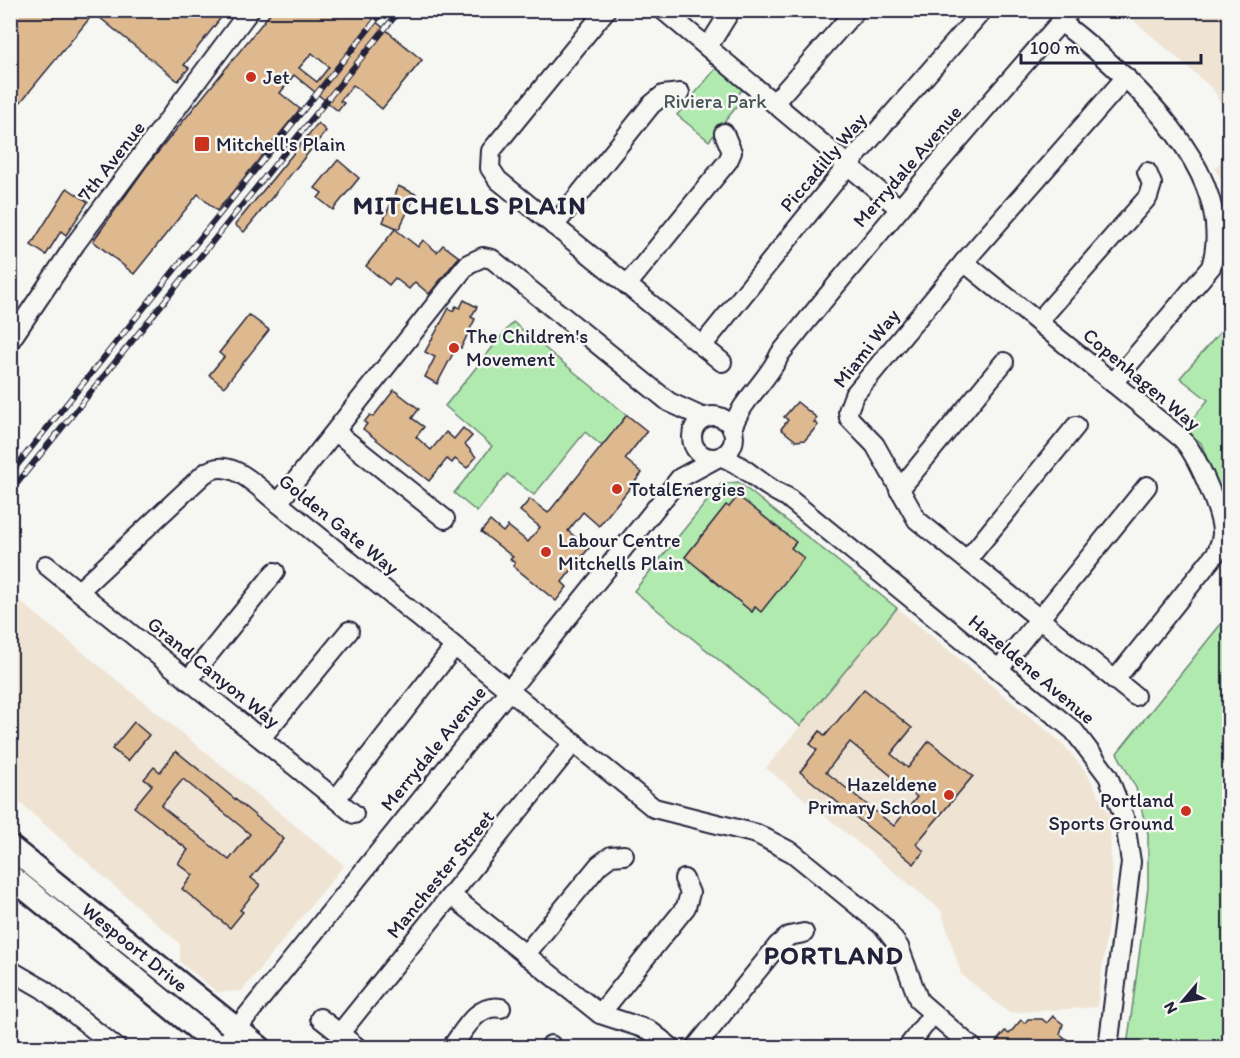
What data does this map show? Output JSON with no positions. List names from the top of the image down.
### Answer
{
  "streets": {
    "main road": ["Wespoort Drive"],
    "street": [
      "7th Avenue",
      "Piccadilly Way",
      "Merrydale Avenue",
      "Miami Way",
      "Copenhagen Way",
      "Golden Gate Way",
      "Hazeldene Avenue",
      "Grand Canyon Way",
      "Manchester Street"
    ]
  },
  "crossings": [
    ["Merrydale Avenue", "Golden Gate Way"],
    ["Merrydale Avenue", "Hazeldene Avenue"],
    ["Merrydale Avenue", "Wespoort Drive"],
    ["Miami Way", "Copenhagen Way"],
    ["Golden Gate Way", "Grand Canyon Way"],
    ["Golden Gate Way", "Manchester Street"]
  ],
  "districts": ["MITCHELLS PLAIN", "PORTLAND"],
  "parks": ["Riviera Park"],
  "places": {
    "other": [
      "Jet",
      "The Children's Movement",
      "TotalEnergies",
      "Labour Centre Mitchells Plain",
      "Hazeldene Primary School",
      "Portland Sports Ground"
    ],
    "transit": ["Mitchell's Plain"]
  },
  "scale_bar": "100 m",
  "north": "bottom left"
}
